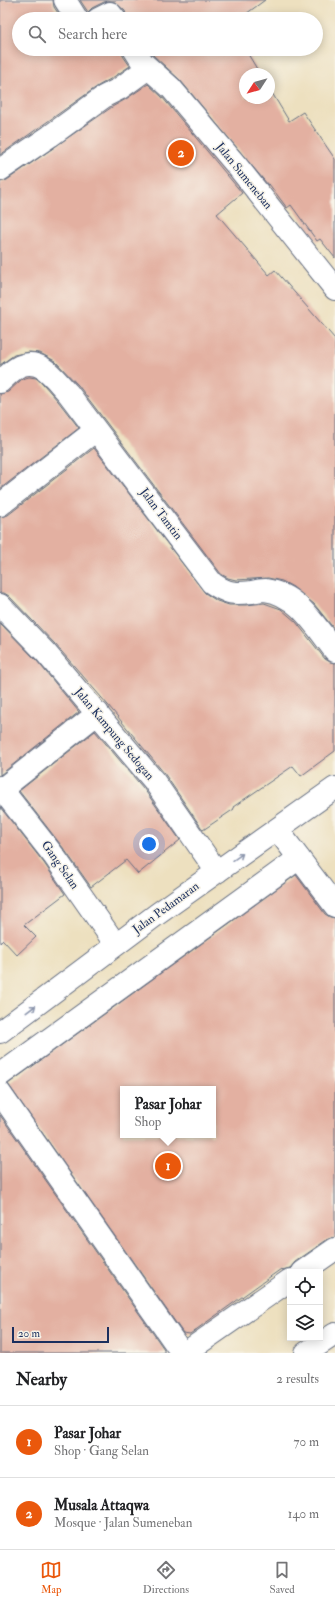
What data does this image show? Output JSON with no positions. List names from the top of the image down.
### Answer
{
  "streets": {
    "street": [
      "Jalan Sumeneban",
      "Jalan Tamtin",
      "Jalan Kampung Sedogan",
      "Gang Selan",
      "Jalan Pedamaran"
    ]
  },
  "crossings": [
    ["Jalan Kampung Sedogan", "Jalan Pedamaran"],
    ["Gang Selan", "Jalan Pedamaran"]
  ],
  "scale_bar": "20 m",
  "north": "bottom left",
  "page": {
    "search": "Search here",
    "pins": ["2", "1"],
    "popup": ["Pasar Johar", "Shop"],
    "scale": "20 m",
    "heading": ["Nearby", "2 results"],
    "list": [
      {
        "mark": "1",
        "name": "Pasar Johar",
        "note": "Shop · Gang Selan",
        "value": "70 m"
      },
      {
        "mark": "2",
        "name": "Musala Attaqwa",
        "note": "Mosque · Jalan Sumeneban",
        "value": "140 m"
      }
    ],
    "nav": ["Map", "Directions", "Saved"]
  }
}
